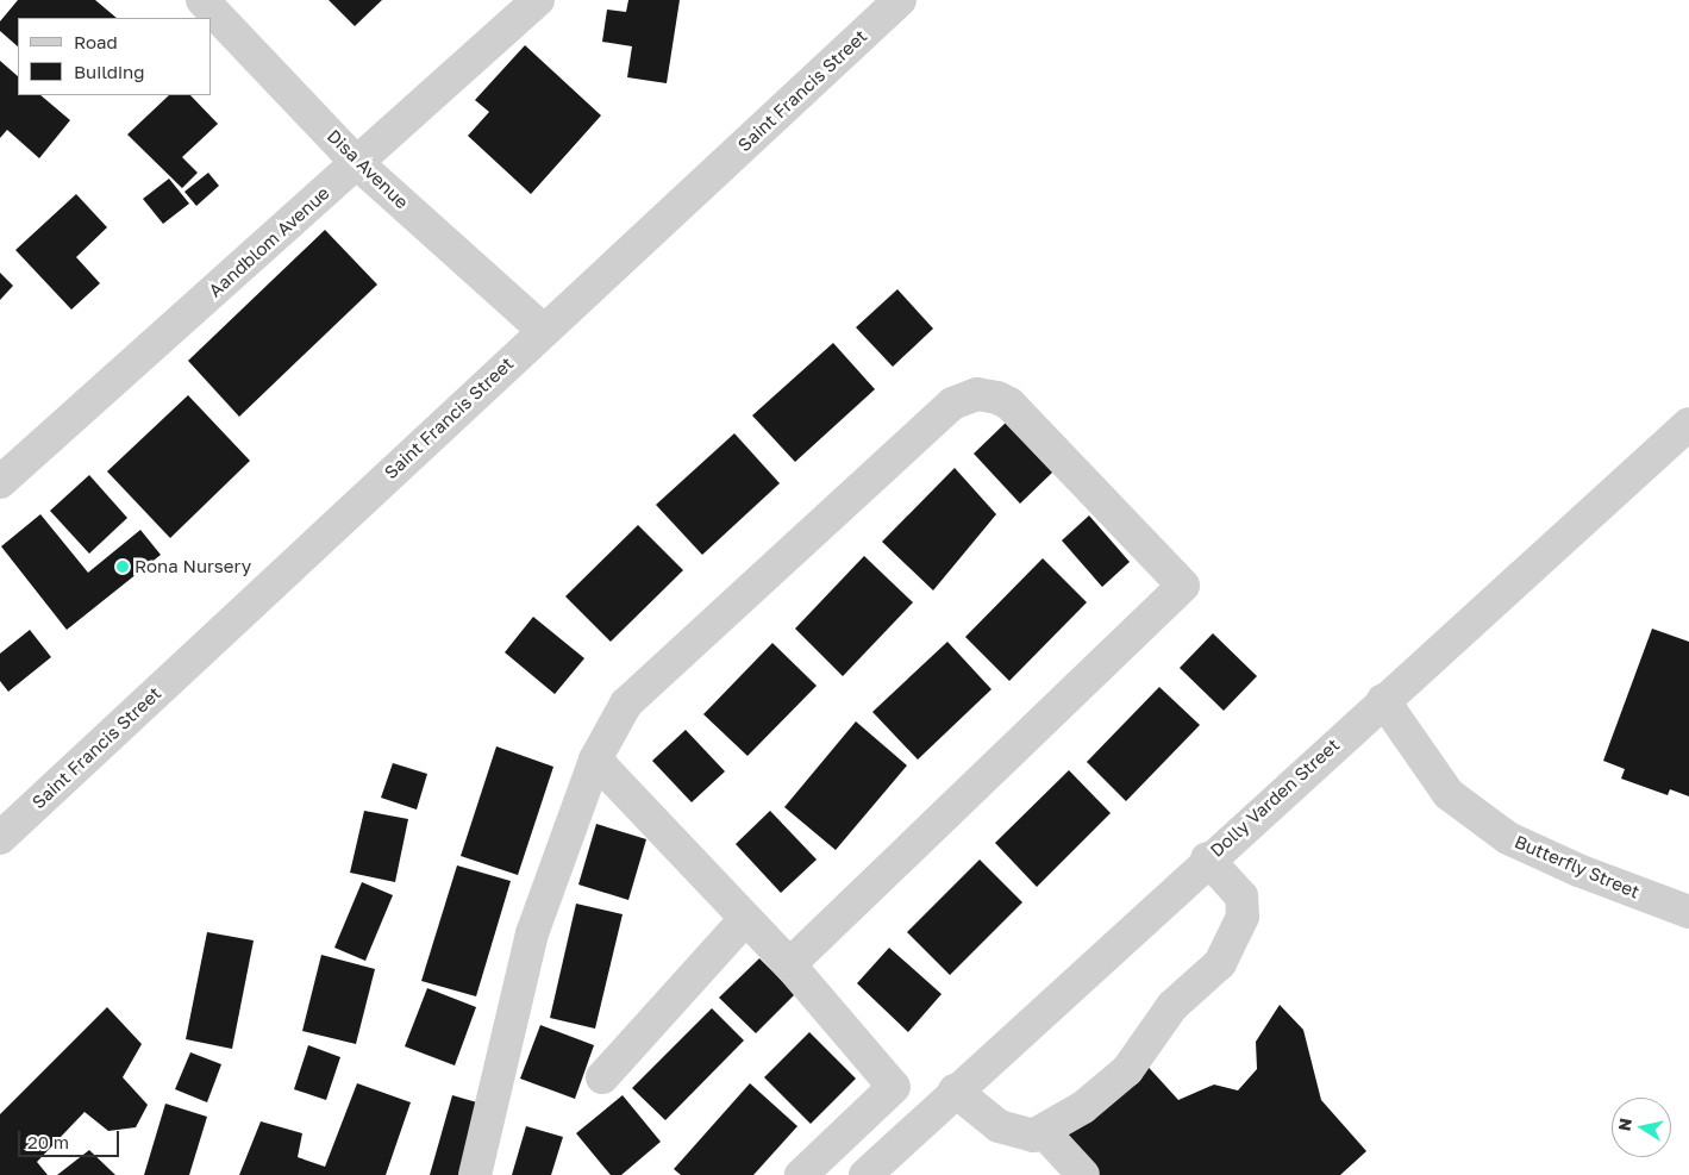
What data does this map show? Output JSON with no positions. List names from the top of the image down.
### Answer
{
  "streets": {
    "street": [
      "Saint Francis Street",
      "Disa Avenue",
      "Aandblom Avenue",
      "Dolly Varden Street",
      "Butterfly Street"
    ]
  },
  "crossings": [
    ["Saint Francis Street", "Disa Avenue"],
    ["Disa Avenue", "Aandblom Avenue"],
    ["Dolly Varden Street", "Butterfly Street"]
  ],
  "places": ["Rona Nursery"],
  "legend": ["Road", "Building"],
  "scale_bar": "20 m",
  "north": "left"
}
